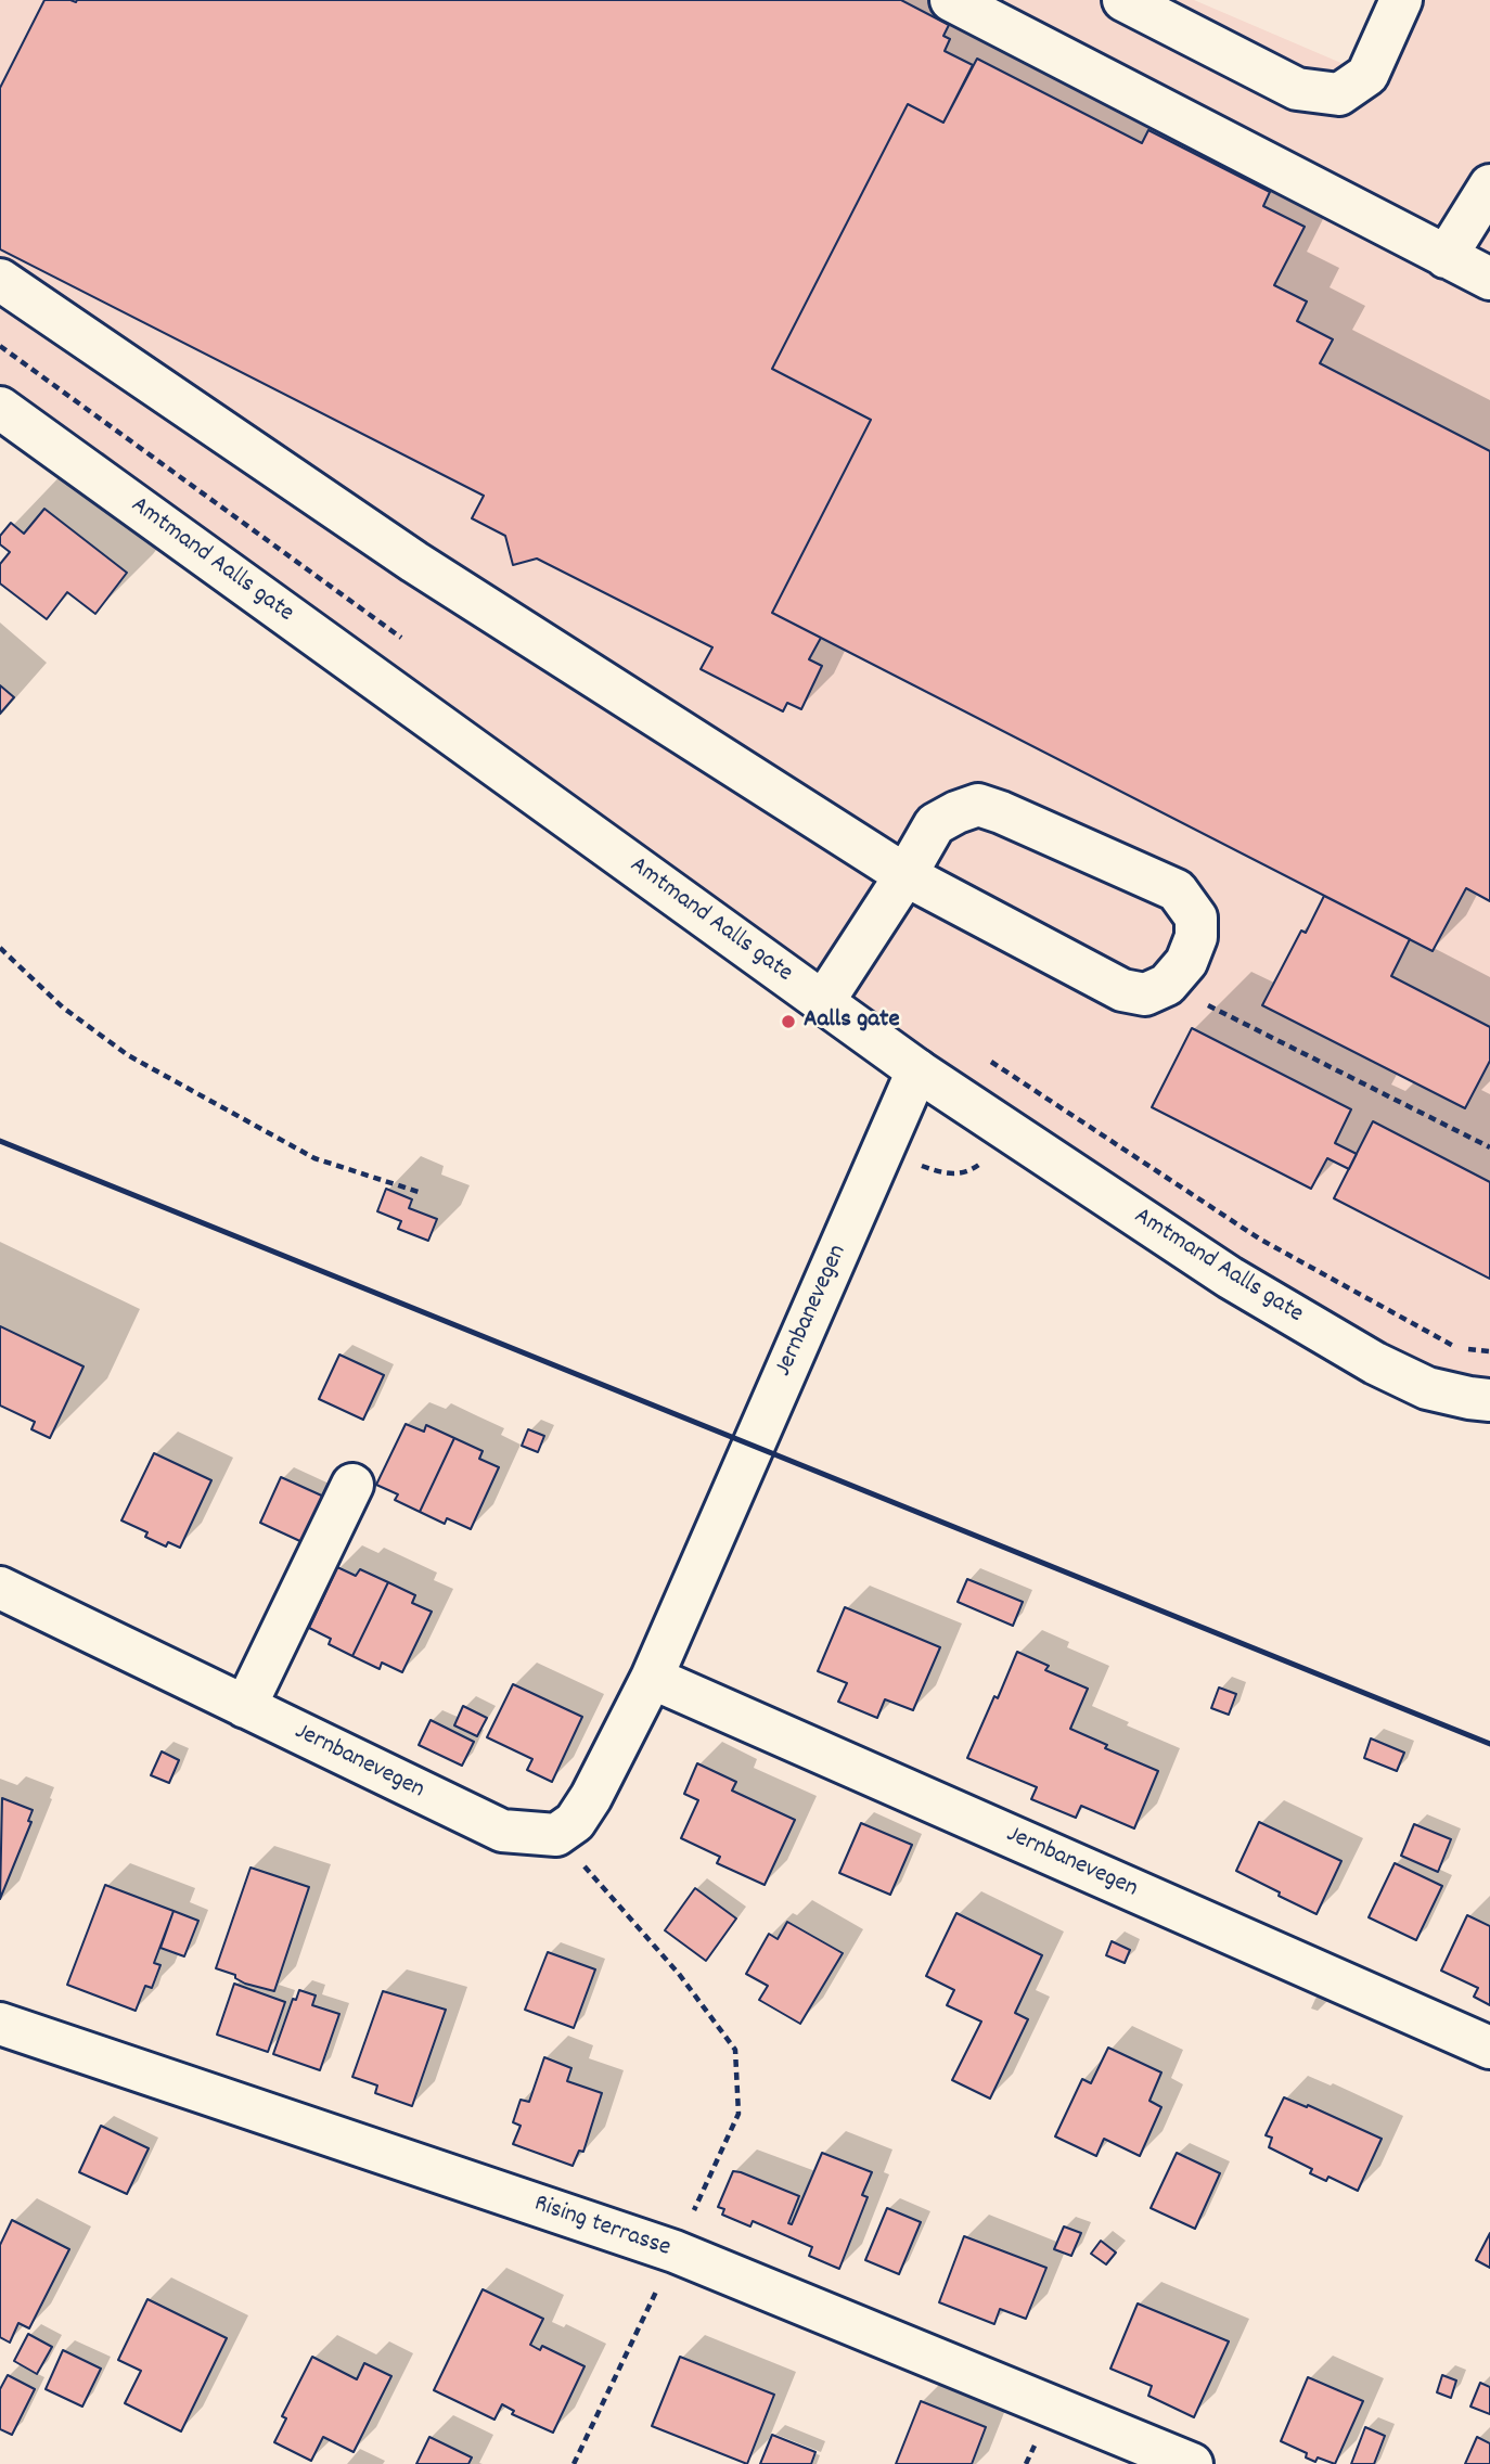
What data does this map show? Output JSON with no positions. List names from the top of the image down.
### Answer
{
  "streets": {
    "street": ["Amtmand Aalls gate", "Jernbanevegen", "Rising terrasse"]
  },
  "crossings": [
    ["Amtmand Aalls gate", "Jernbanevegen"]
  ],
  "places": ["Aalls gate"]
}
